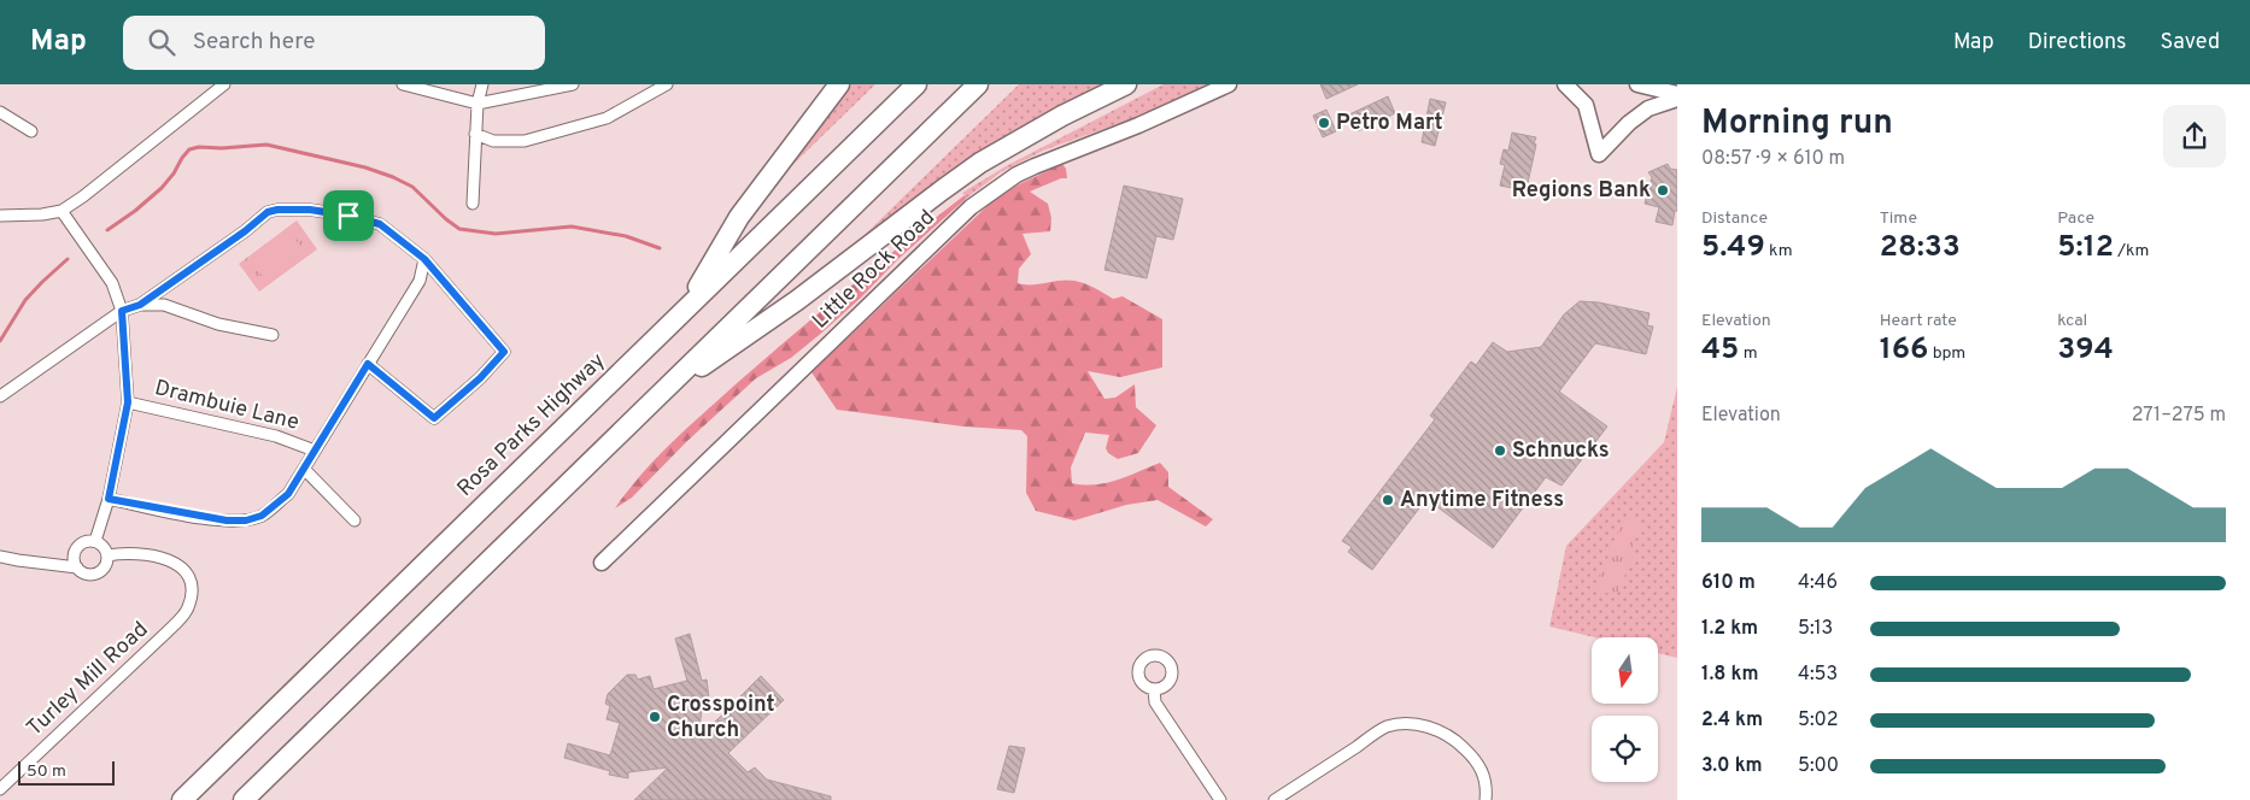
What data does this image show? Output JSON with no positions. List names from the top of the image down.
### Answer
{
  "streets": {
    "highway": ["Rosa Parks Highway"],
    "street": ["Little Rock Road", "Drambuie Lane", "Turley Mill Road"]
  },
  "places": [
    "Petro Mart",
    "Regions Bank",
    "Schnucks",
    "Anytime Fitness",
    "Crosspoint Church"
  ],
  "scale_bar": "50 m",
  "north": "bottom",
  "page": {
    "header": "Map",
    "search": "Search here",
    "nav": ["Map", "Directions", "Saved"],
    "heading": ["Morning run", "08:57 · 9 × 610 m"],
    "stats": [
      ["Distance", "5.49 km"],
      ["Time", "28:33"],
      ["Pace", "5:12 /km"],
      ["Elevation", "45 m"],
      ["Heart rate", "166 bpm"],
      ["kcal", "394"]
    ],
    "chart": ["Elevation", "271–275 m"],
    "list": [
      {
        "name": "610 m",
        "note": "4:46"
      },
      {
        "name": "1.2 km",
        "note": "5:13"
      },
      {
        "name": "1.8 km",
        "note": "4:53"
      },
      {
        "name": "2.4 km",
        "note": "5:02"
      },
      {
        "name": "3.0 km",
        "note": "5:00"
      }
    ],
    "scale": "50 m"
  }
}
